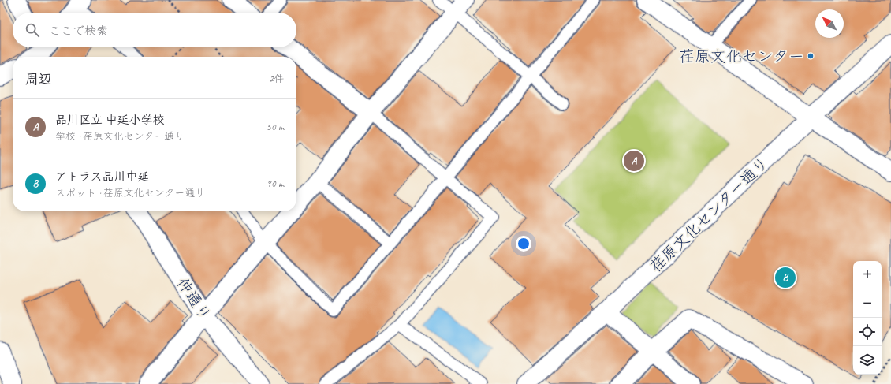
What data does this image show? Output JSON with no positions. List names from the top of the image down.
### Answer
{
  "streets": {
    "street": ["荏原文化センター通り", "仲通り"]
  },
  "places": ["荏原文化センター"],
  "north": "top left",
  "page": {
    "search": "ここで検索",
    "heading": ["周辺", "2件"],
    "list": [
      {
        "mark": "A",
        "name": "品川区立 中延小学校",
        "note": "学校 · 荏原文化センター通り",
        "value": "50 m"
      },
      {
        "mark": "B",
        "name": "アトラス品川中延",
        "note": "スポット · 荏原文化センター通り",
        "value": "90 m"
      }
    ],
    "pins": ["A", "B"],
    "map_buttons": ["+", "−"]
  }
}
